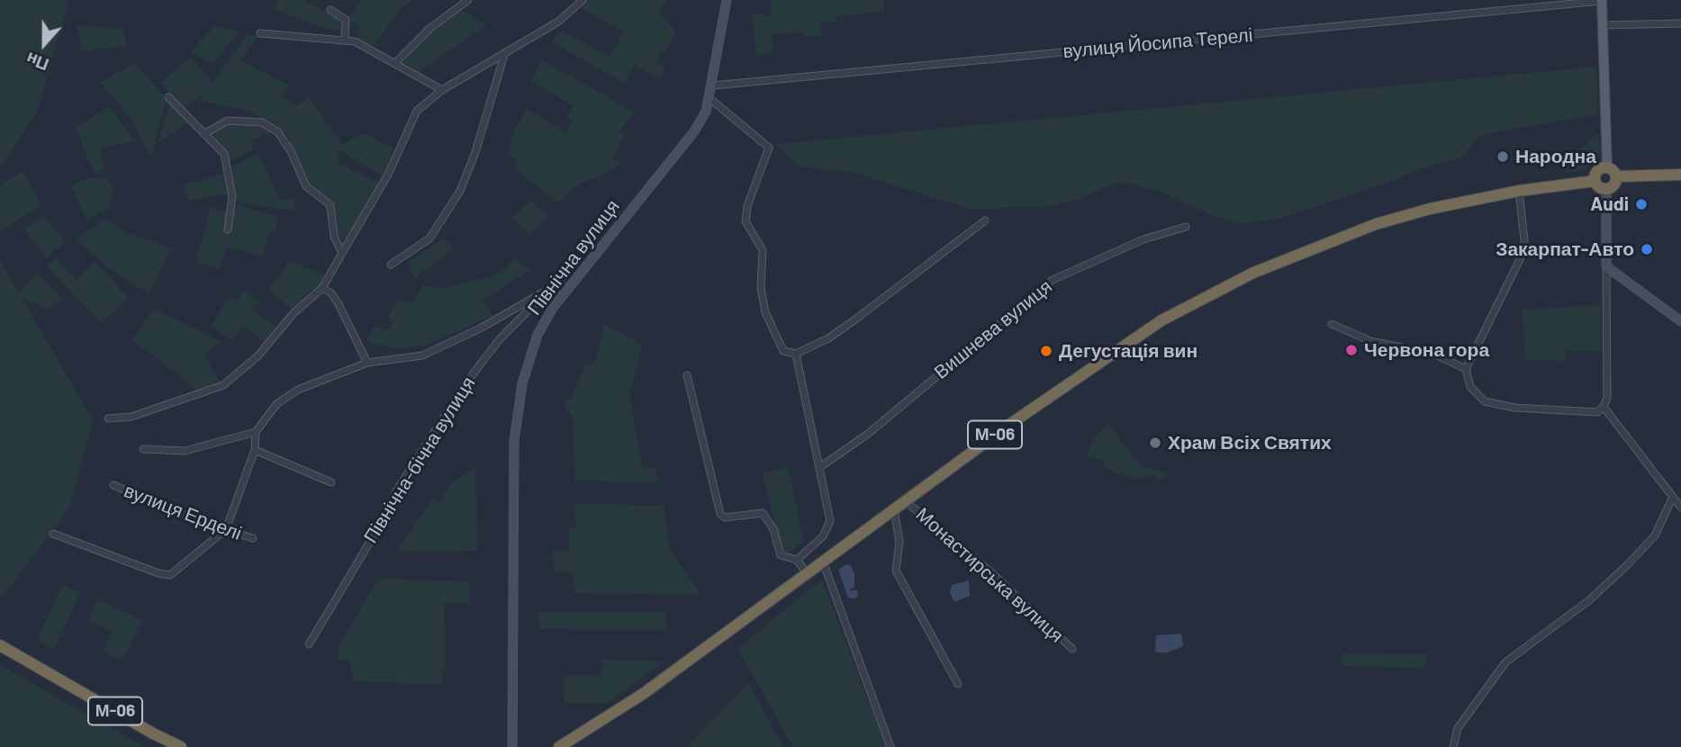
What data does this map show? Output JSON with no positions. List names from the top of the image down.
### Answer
{
  "streets": {
    "highway": ["М-06"],
    "street": [
      "вулиця Йосипа Терелі",
      "Північна вулиця",
      "Вишнева вулиця",
      "Північна-бічна вулиця",
      "вулиця Ерделі",
      "Монастирська вулиця"
    ]
  },
  "crossings": [
    ["вулиця Йосипа Терелі", "Північна вулиця"],
    ["М-06", "Монастирська вулиця"]
  ],
  "places": [
    "Народна",
    "Audi",
    "Закарпат-Авто",
    "Червона гора",
    "Дегустація вин",
    "Храм Всіх Святих"
  ],
  "north": "bottom"
}
